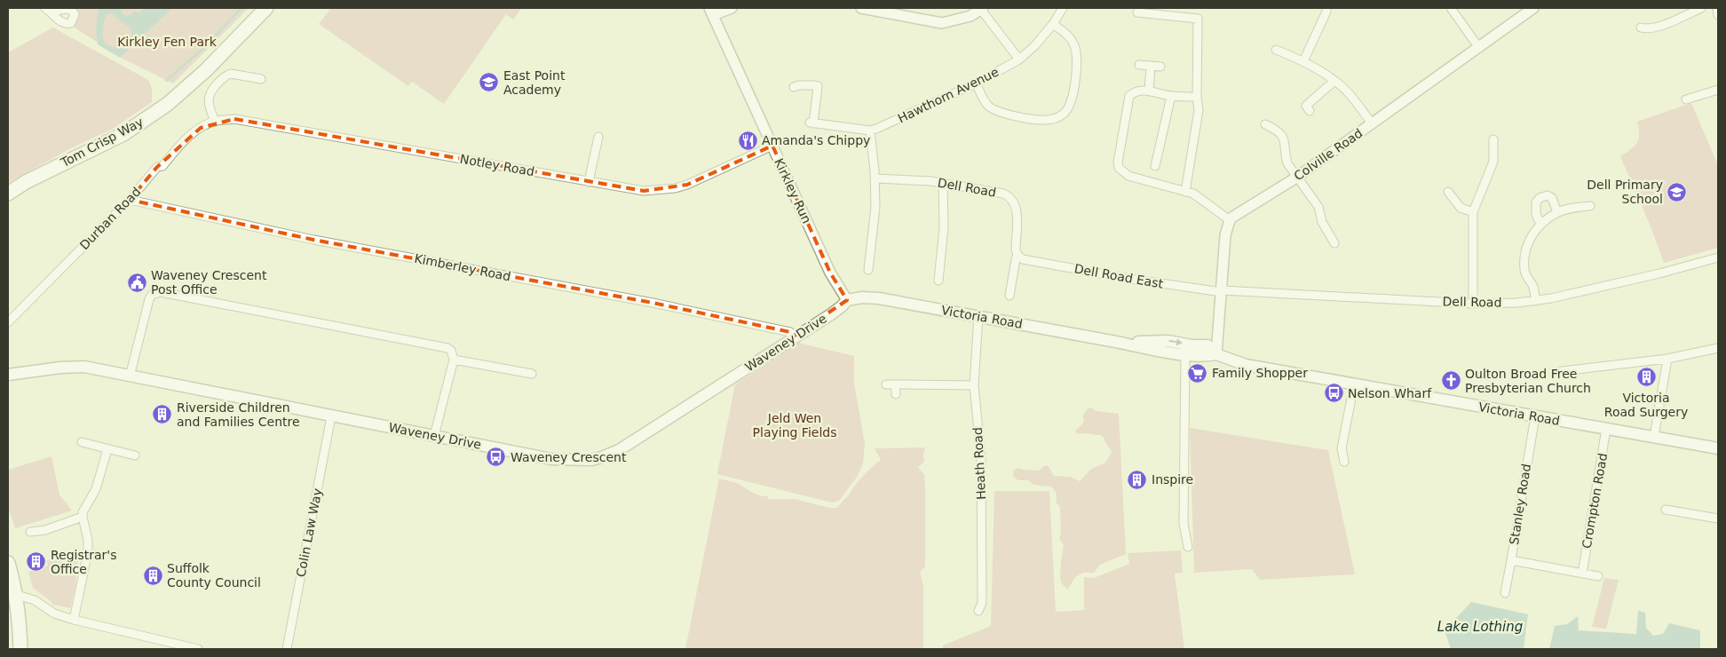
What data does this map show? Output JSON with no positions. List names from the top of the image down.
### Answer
{
  "streets": {
    "highway": ["Tom Crisp Way"],
    "main road": ["Victoria Road", "Waveney Drive"],
    "street": [
      "Hawthorn Avenue",
      "Colville Road",
      "Notley Road",
      "Dell Road",
      "Kirkley Run",
      "Durban Road",
      "Kimberley Road",
      "Dell Road East",
      "Heath Road",
      "Crompton Road",
      "Stanley Road",
      "Colin Law Way"
    ]
  },
  "crossings": [
    ["Notley Road", "Kirkley Run"],
    ["Notley Road", "Durban Road"],
    ["Dell Road", "Dell Road East"],
    ["Kirkley Run", "Victoria Road"],
    ["Kirkley Run", "Waveney Drive"],
    ["Durban Road", "Kimberley Road"],
    ["Kimberley Road", "Waveney Drive"],
    ["Victoria Road", "Waveney Drive"],
    ["Victoria Road", "Heath Road"],
    ["Victoria Road", "Crompton Road"],
    ["Victoria Road", "Stanley Road"],
    ["Waveney Drive", "Colin Law Way"]
  ],
  "water": ["Lake Lothing"],
  "parks": ["Kirkley Fen Park", "Jeld Wen Playing Fields"],
  "places": {
    "school or university": ["East Point Academy", "Dell Primary School"],
    "restaurant": ["Amanda's Chippy"],
    "public building": ["Waveney Crescent Post Office"],
    "supermarket": ["Family Shopper"],
    "building": [
      "Victoria Road Surgery",
      "Riverside Children and Families Centre",
      "Inspire",
      "Registrar's Office",
      "Suffolk County Council"
    ],
    "church": ["Oulton Broad Free Presbyterian Church"],
    "bus stop": ["Nelson Wharf", "Waveney Crescent"]
  }
}
